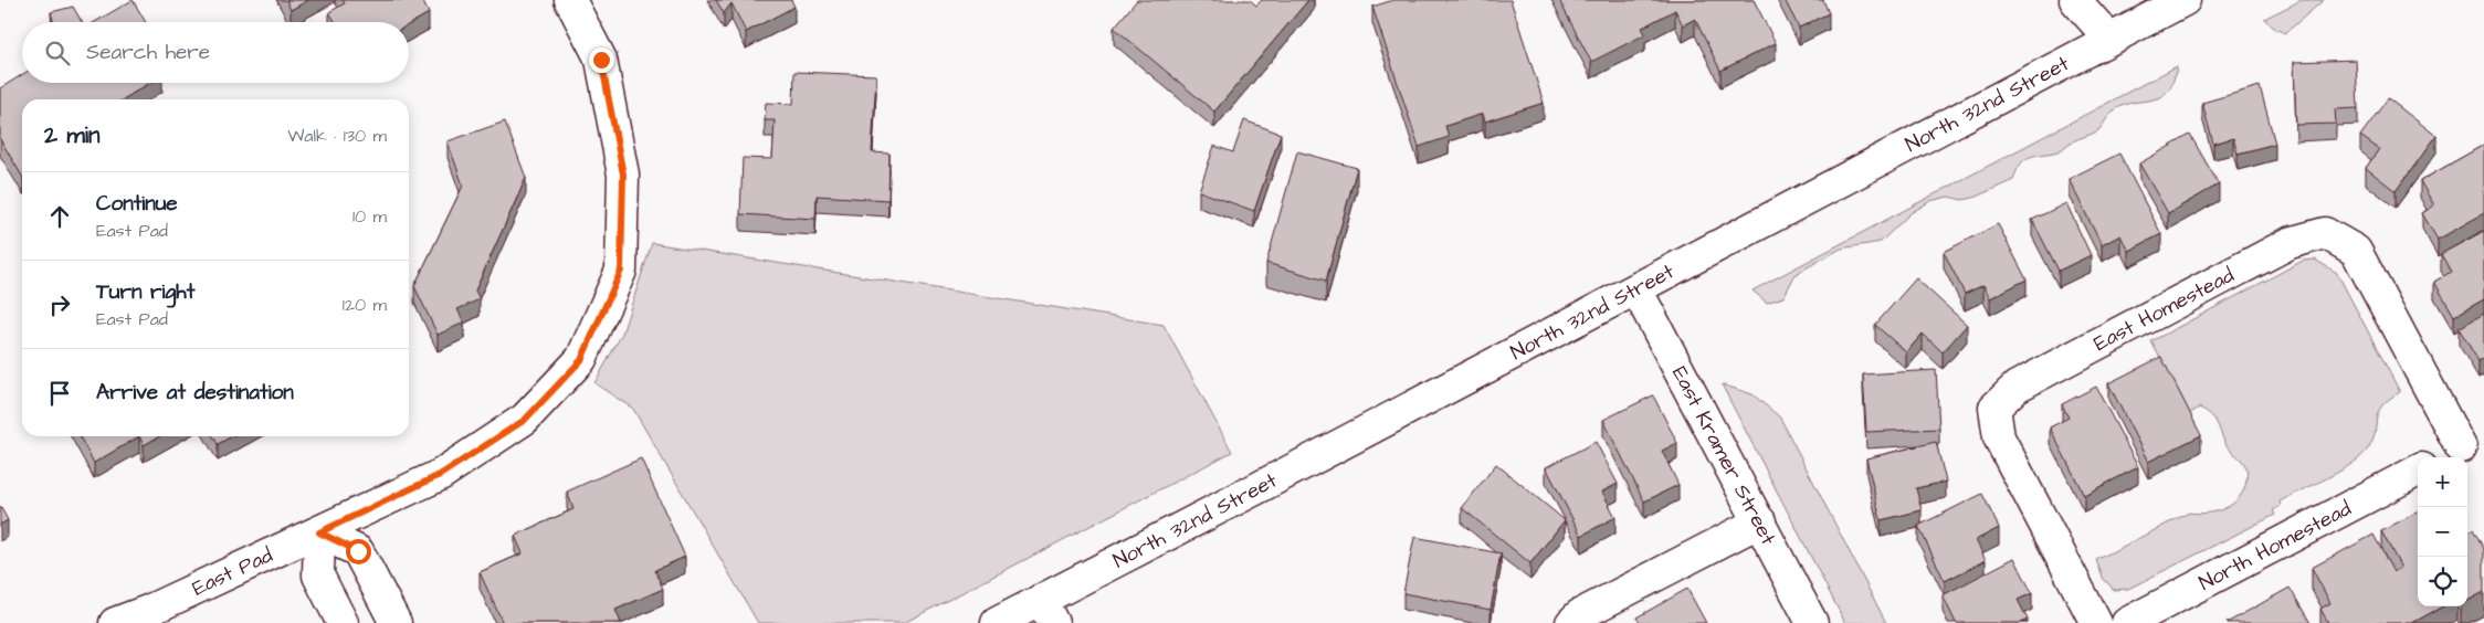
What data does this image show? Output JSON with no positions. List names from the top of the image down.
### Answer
{
  "streets": {
    "street": [
      "North 32nd Street",
      "East Homestead",
      "East Kramer Street",
      "North Homestead",
      "East Pad"
    ]
  },
  "crossings": [
    ["North 32nd Street", "East Kramer Street"]
  ],
  "page": {
    "search": "Search here",
    "heading": ["2 min", "Walk · 130 m"],
    "list": [
      ["Continue", "East Pad", "10 m"],
      ["Turn right", "East Pad", "120 m"],
      "Arrive at destination"
    ],
    "map_buttons": ["+", "−"]
  }
}
